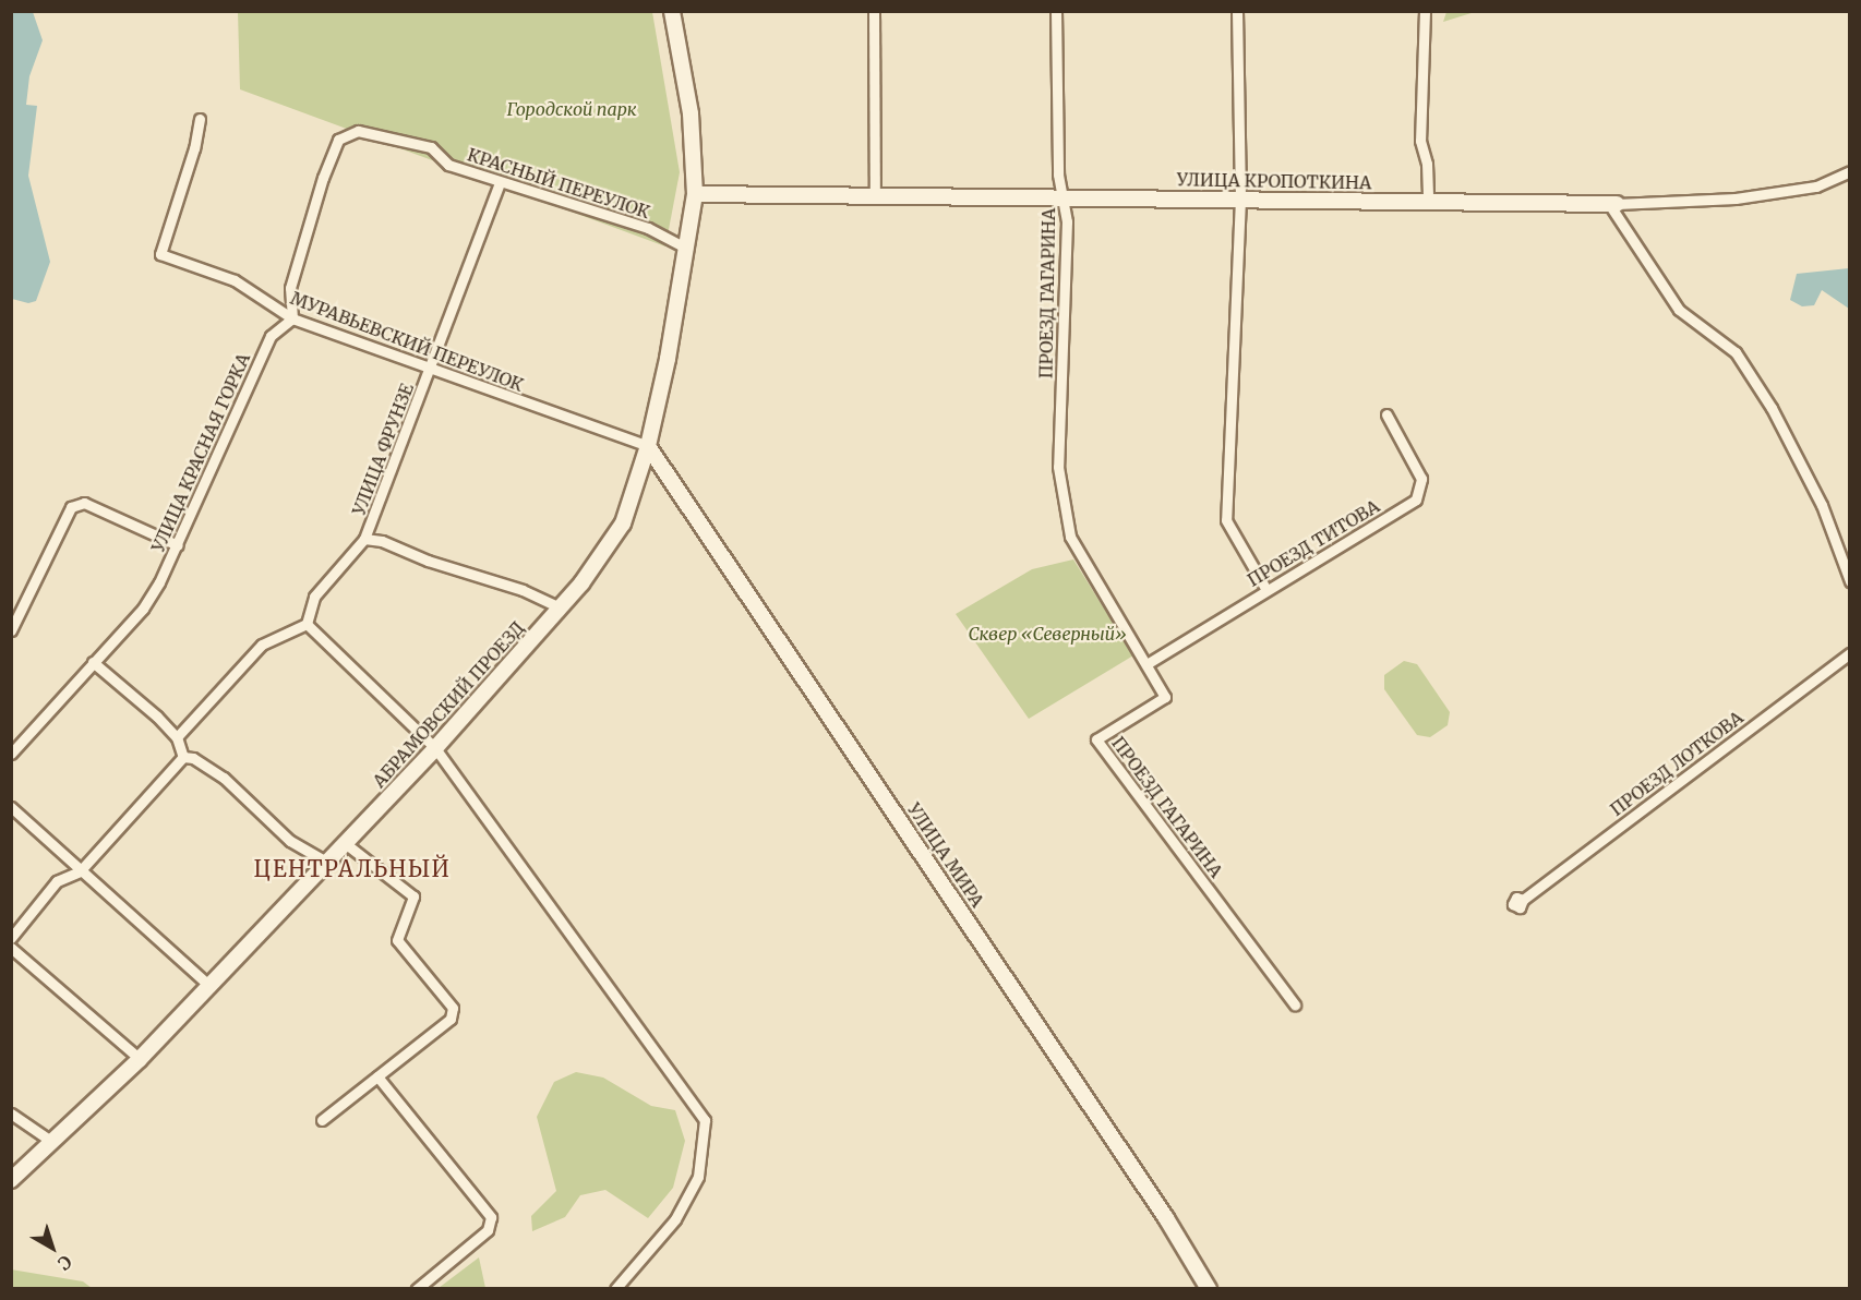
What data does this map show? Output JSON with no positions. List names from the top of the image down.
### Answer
{
  "streets": {
    "street": [
      "УЛИЦА КРОПОТКИНА",
      "КРАСНЫЙ ПЕРЕУЛОК",
      "ПРОЕЗД ГАГАРИНА",
      "МУРАВЬЕВСКИЙ ПЕРЕУЛОК",
      "УЛИЦА ФРУНЗЕ",
      "УЛИЦА КРАСНАЯ ГОРКА",
      "ПРОЕЗД ТИТОВА",
      "АБРАМОВСКИЙ ПРОЕЗД",
      "ПРОЕЗД ЛОТКОВА",
      "УЛИЦА МИРА"
    ]
  },
  "crossings": [
    ["УЛИЦА КРОПОТКИНА", "ПРОЕЗД ГАГАРИНА"],
    ["УЛИЦА КРОПОТКИНА", "АБРАМОВСКИЙ ПРОЕЗД"],
    ["КРАСНЫЙ ПЕРЕУЛОК", "МУРАВЬЕВСКИЙ ПЕРЕУЛОК"],
    ["КРАСНЫЙ ПЕРЕУЛОК", "УЛИЦА ФРУНЗЕ"],
    ["КРАСНЫЙ ПЕРЕУЛОК", "УЛИЦА КРАСНАЯ ГОРКА"],
    ["КРАСНЫЙ ПЕРЕУЛОК", "АБРАМОВСКИЙ ПРОЕЗД"],
    ["ПРОЕЗД ГАГАРИНА", "ПРОЕЗД ТИТОВА"],
    ["МУРАВЬЕВСКИЙ ПЕРЕУЛОК", "УЛИЦА ФРУНЗЕ"],
    ["МУРАВЬЕВСКИЙ ПЕРЕУЛОК", "УЛИЦА КРАСНАЯ ГОРКА"],
    ["МУРАВЬЕВСКИЙ ПЕРЕУЛОК", "АБРАМОВСКИЙ ПРОЕЗД"],
    ["МУРАВЬЕВСКИЙ ПЕРЕУЛОК", "УЛИЦА МИРА"],
    ["АБРАМОВСКИЙ ПРОЕЗД", "УЛИЦА МИРА"]
  ],
  "districts": ["ЦЕНТРАЛЬНЫЙ"],
  "parks": ["Городской парк", "Сквер «Северный»"],
  "north": "bottom right"
}
